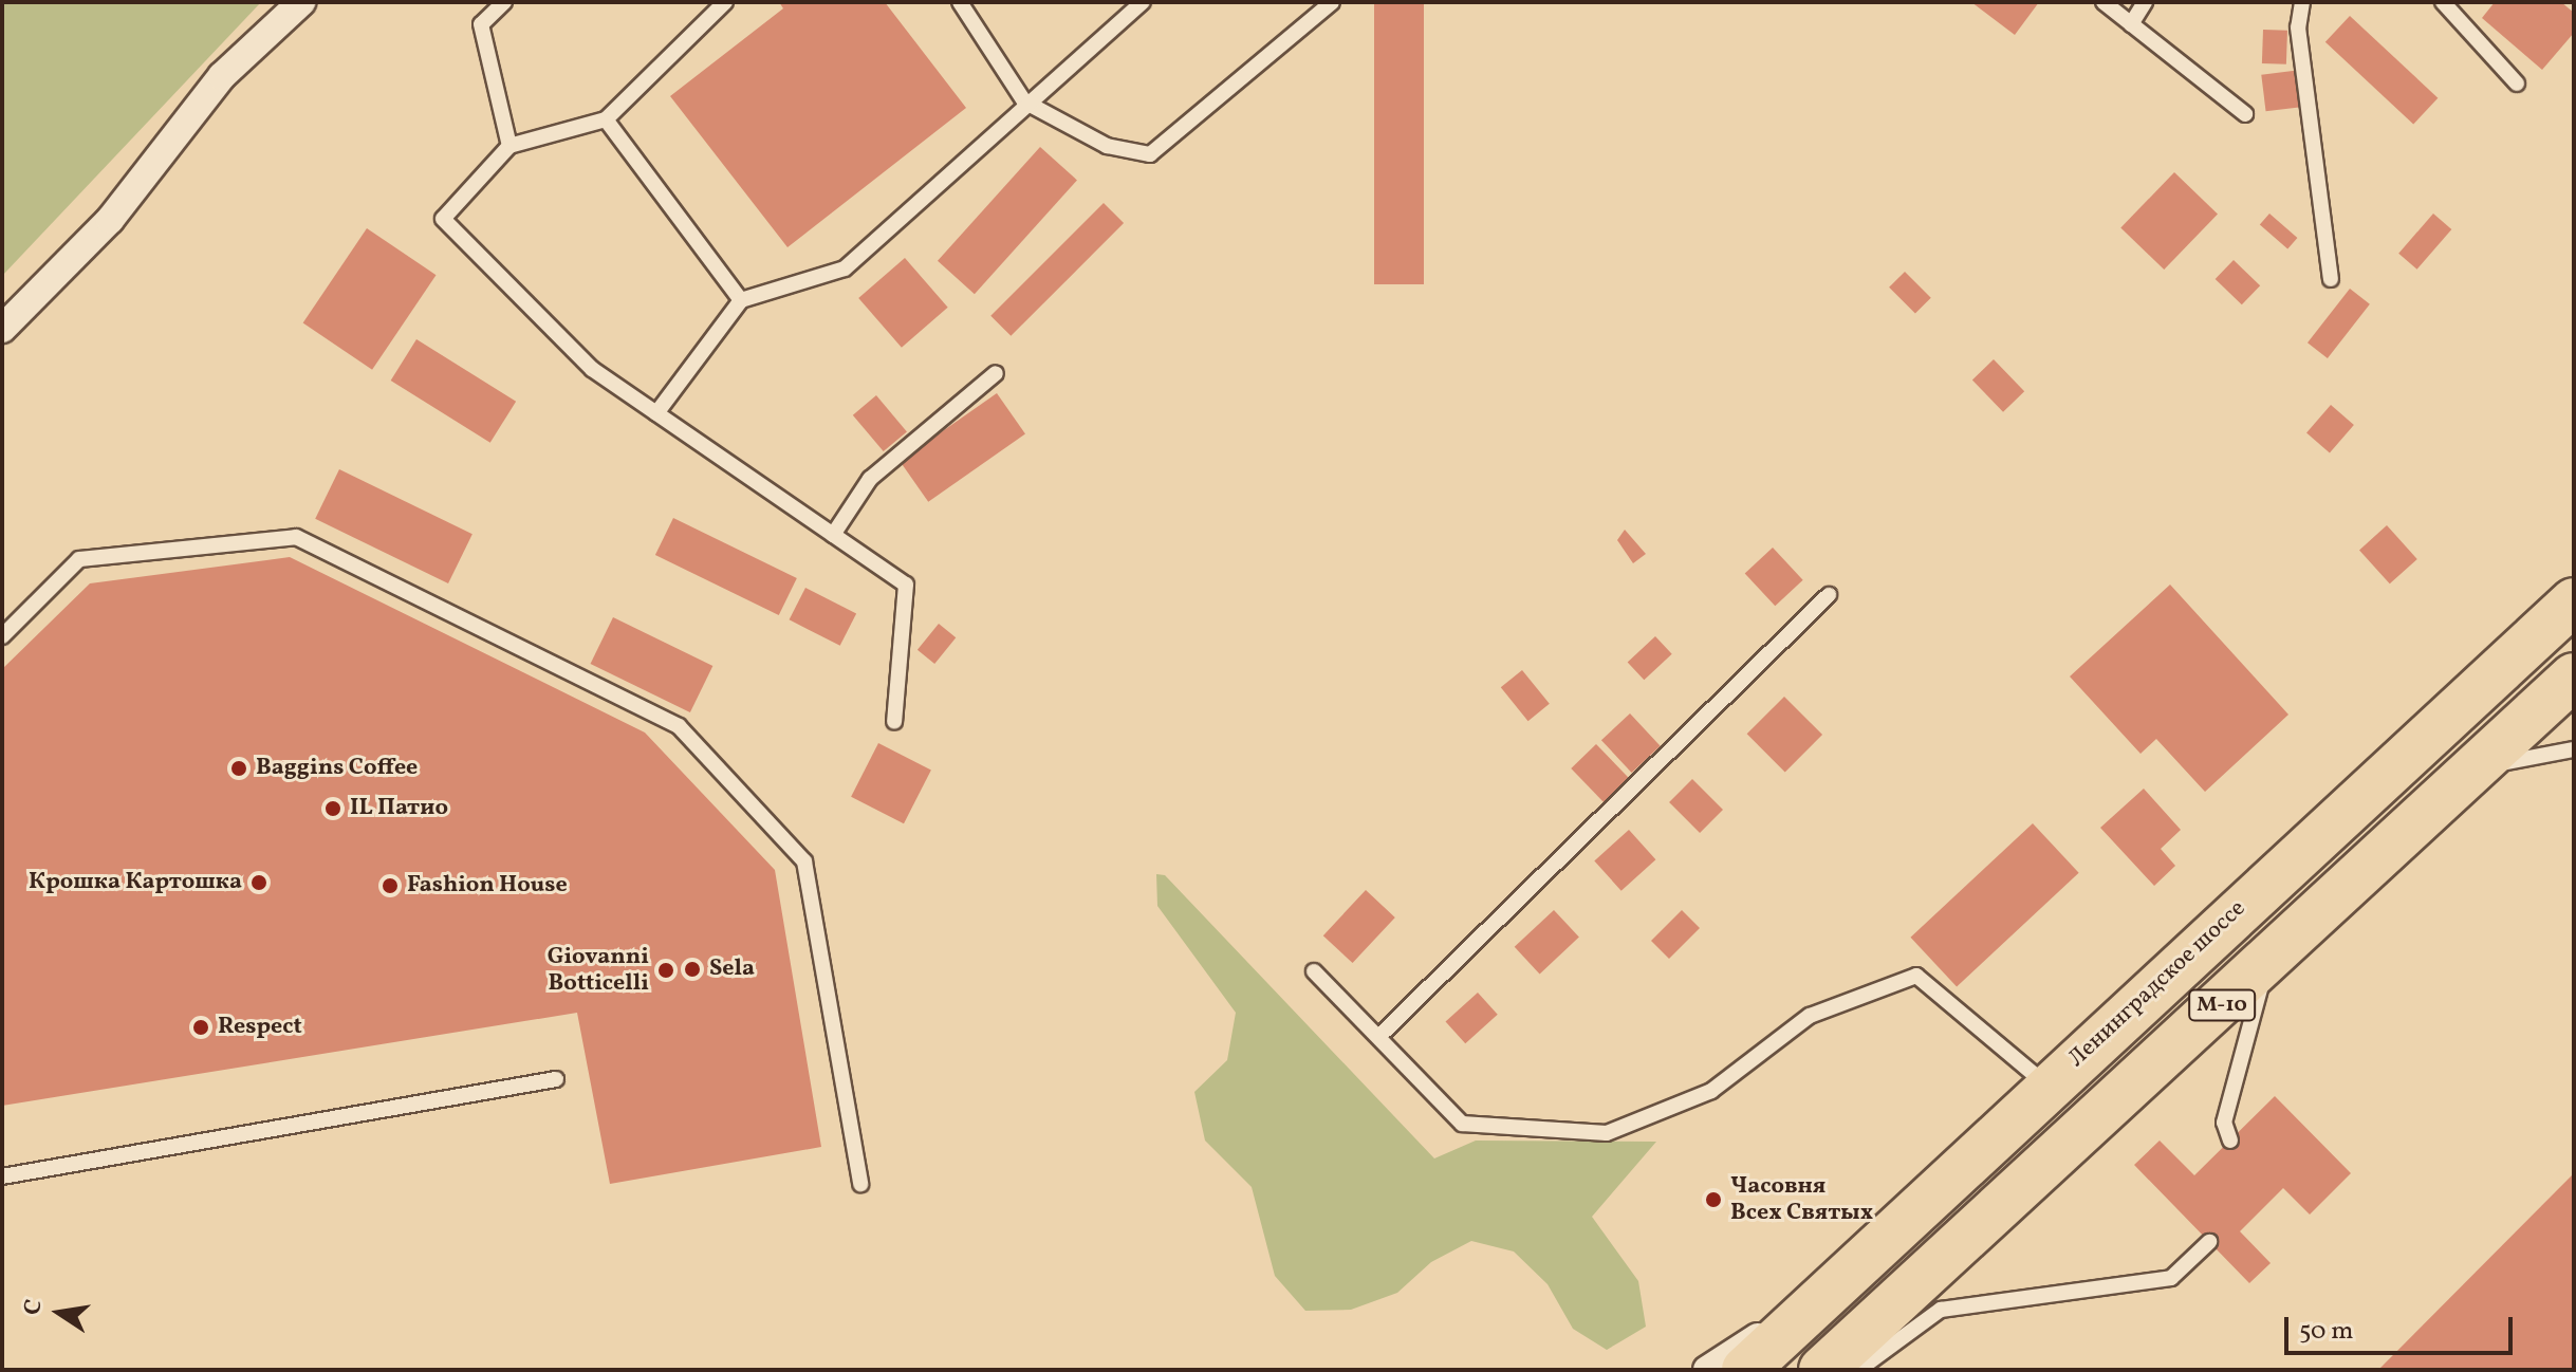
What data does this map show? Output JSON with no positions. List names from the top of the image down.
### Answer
{
  "streets": {
    "highway": ["Ленинградское шоссе", "М-10"]
  },
  "places": [
    "Baggins Coffee",
    "IL Патио",
    "Крошка Картошка",
    "Fashion House",
    "Sela",
    "Giovanni Botticelli",
    "Respect",
    "Часовня Всех Святых"
  ],
  "scale_bar": "50 m",
  "north": "left"
}
